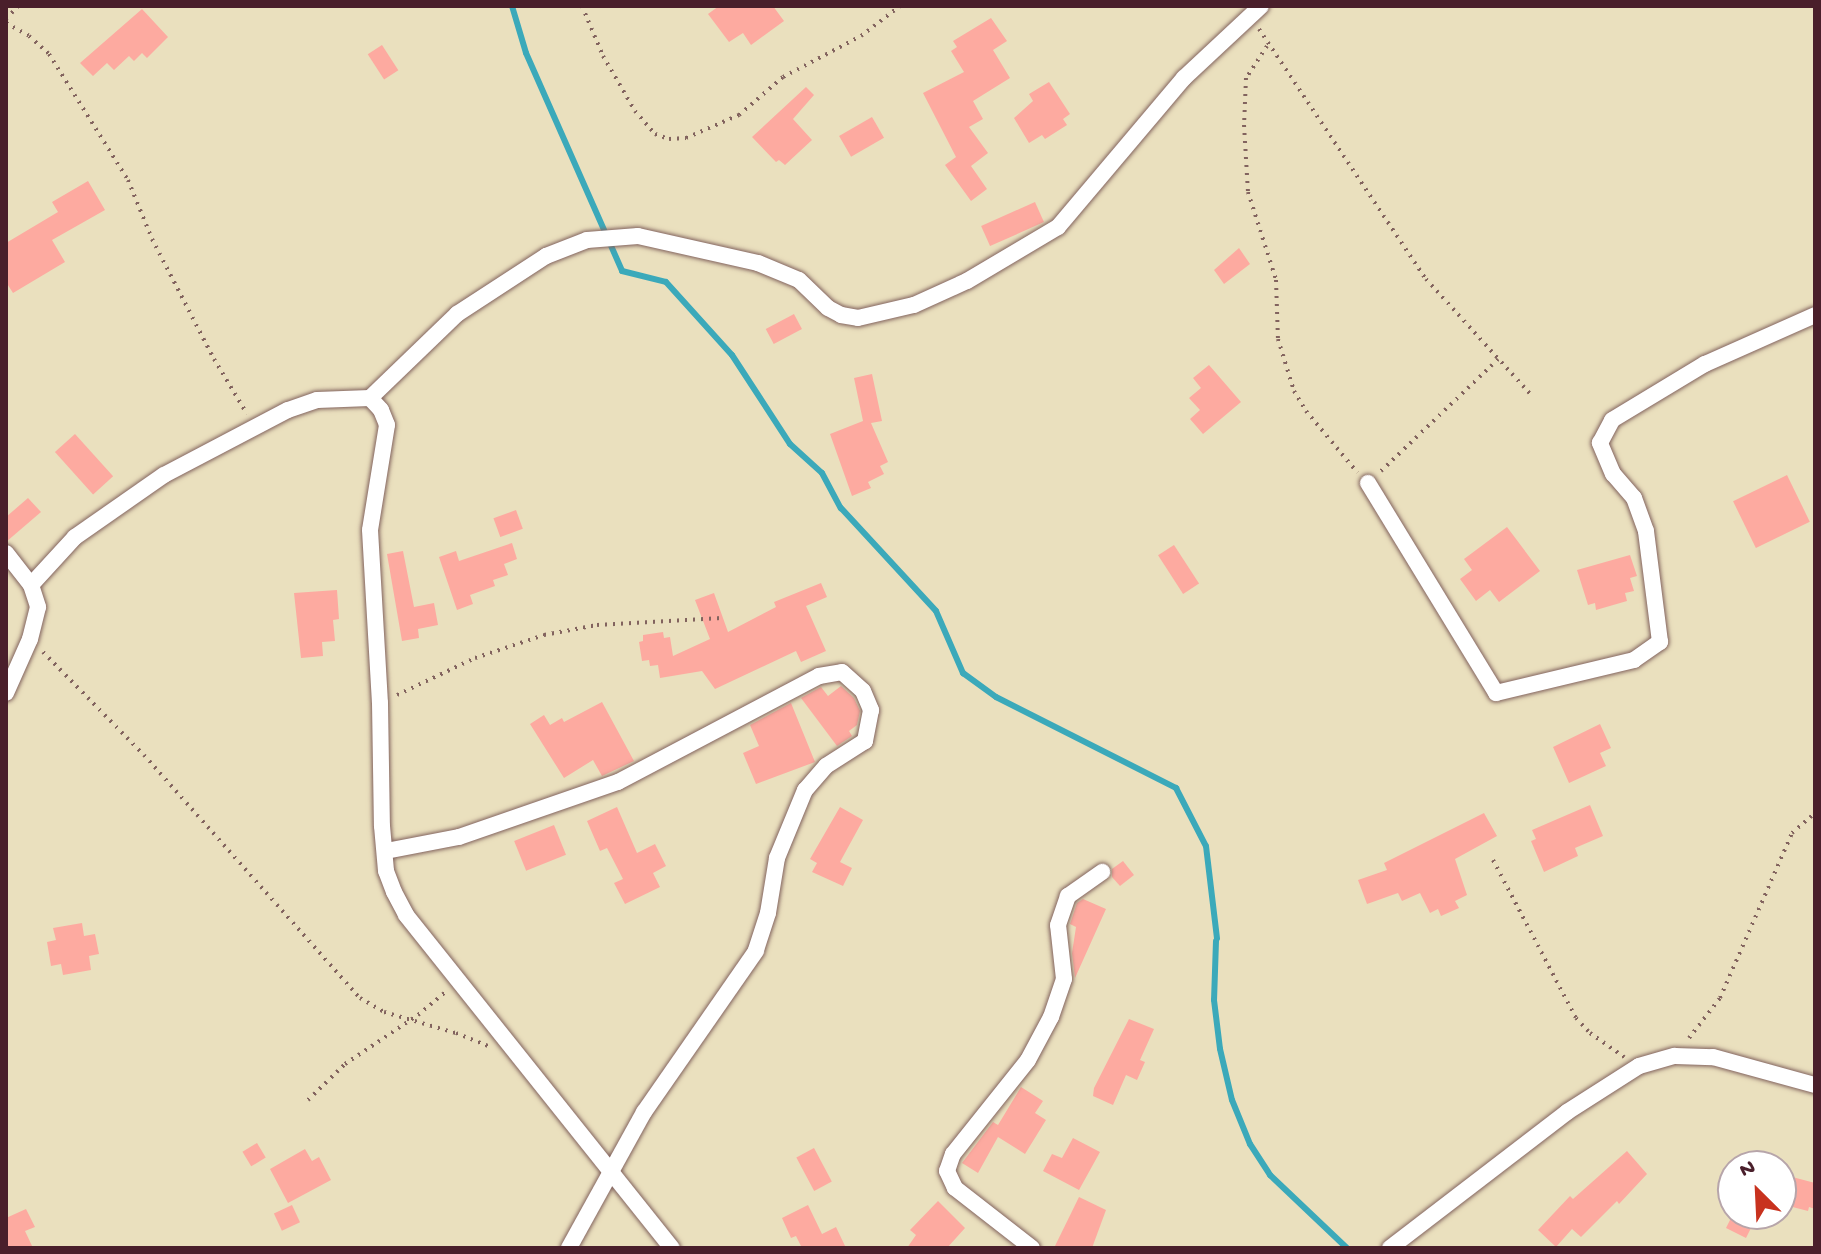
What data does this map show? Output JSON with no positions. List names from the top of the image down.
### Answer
{
  "north": "top left"
}
